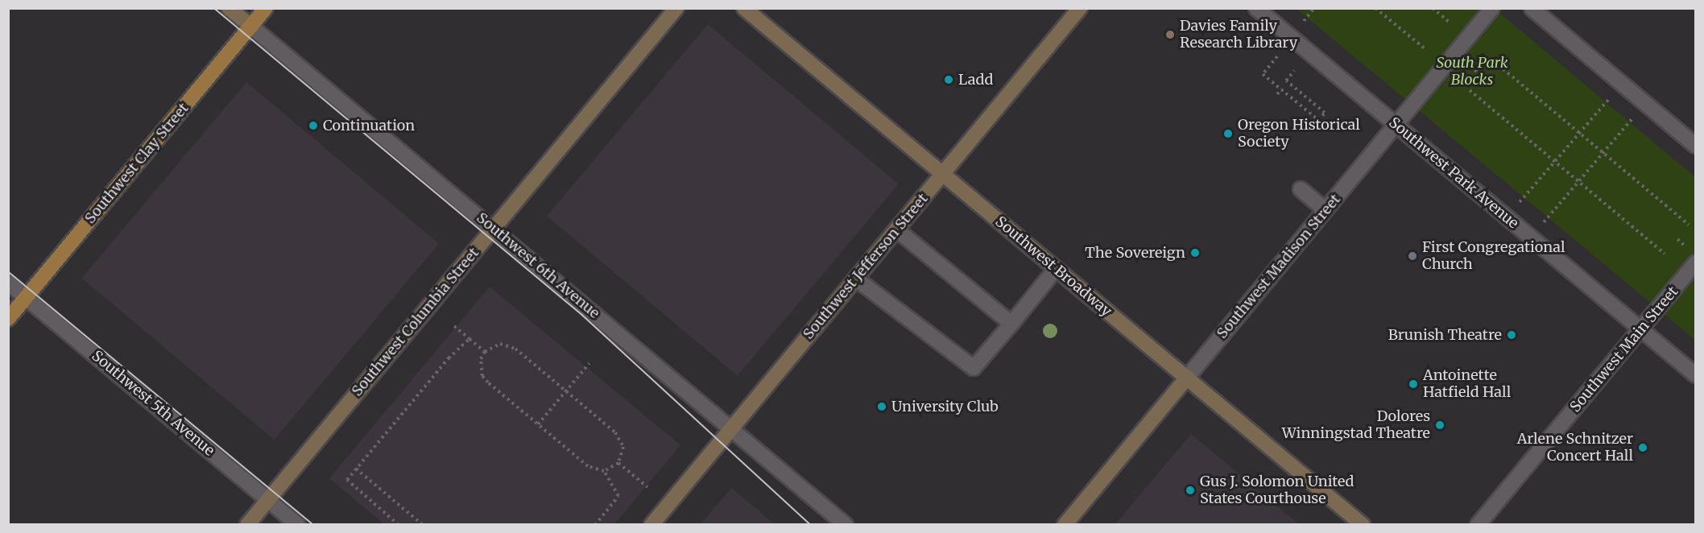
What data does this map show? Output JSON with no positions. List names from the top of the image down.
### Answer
{
  "streets": {
    "main road": [
      "Southwest Clay Street",
      "Southwest 6th Avenue",
      "Southwest Jefferson Street",
      "Southwest Broadway",
      "Southwest Madison Street",
      "Southwest Columbia Street"
    ],
    "street": ["Southwest Park Avenue", "Southwest Main Street", "Southwest 5th Avenue"]
  },
  "crossings": [
    ["Southwest Clay Street", "Southwest 6th Avenue"],
    ["Southwest Clay Street", "Southwest 5th Avenue"],
    ["Southwest Park Avenue", "Southwest Madison Street"],
    ["Southwest Park Avenue", "Southwest Main Street"],
    ["Southwest 6th Avenue", "Southwest Jefferson Street"],
    ["Southwest 6th Avenue", "Southwest Columbia Street"],
    ["Southwest Jefferson Street", "Southwest Broadway"],
    ["Southwest Broadway", "Southwest Madison Street"],
    ["Southwest Columbia Street", "Southwest 5th Avenue"]
  ],
  "parks": ["South Park Blocks"],
  "places": [
    "Davies Family Research Library",
    "Ladd",
    "Continuation",
    "Oregon Historical Society",
    "The Sovereign",
    "First Congregational Church",
    "Brunish Theatre",
    "Antoinette Hatfield Hall",
    "University Club",
    "Dolores Winningstad Theatre",
    "Arlene Schnitzer Concert Hall",
    "Gus J. Solomon United States Courthouse"
  ]
}
